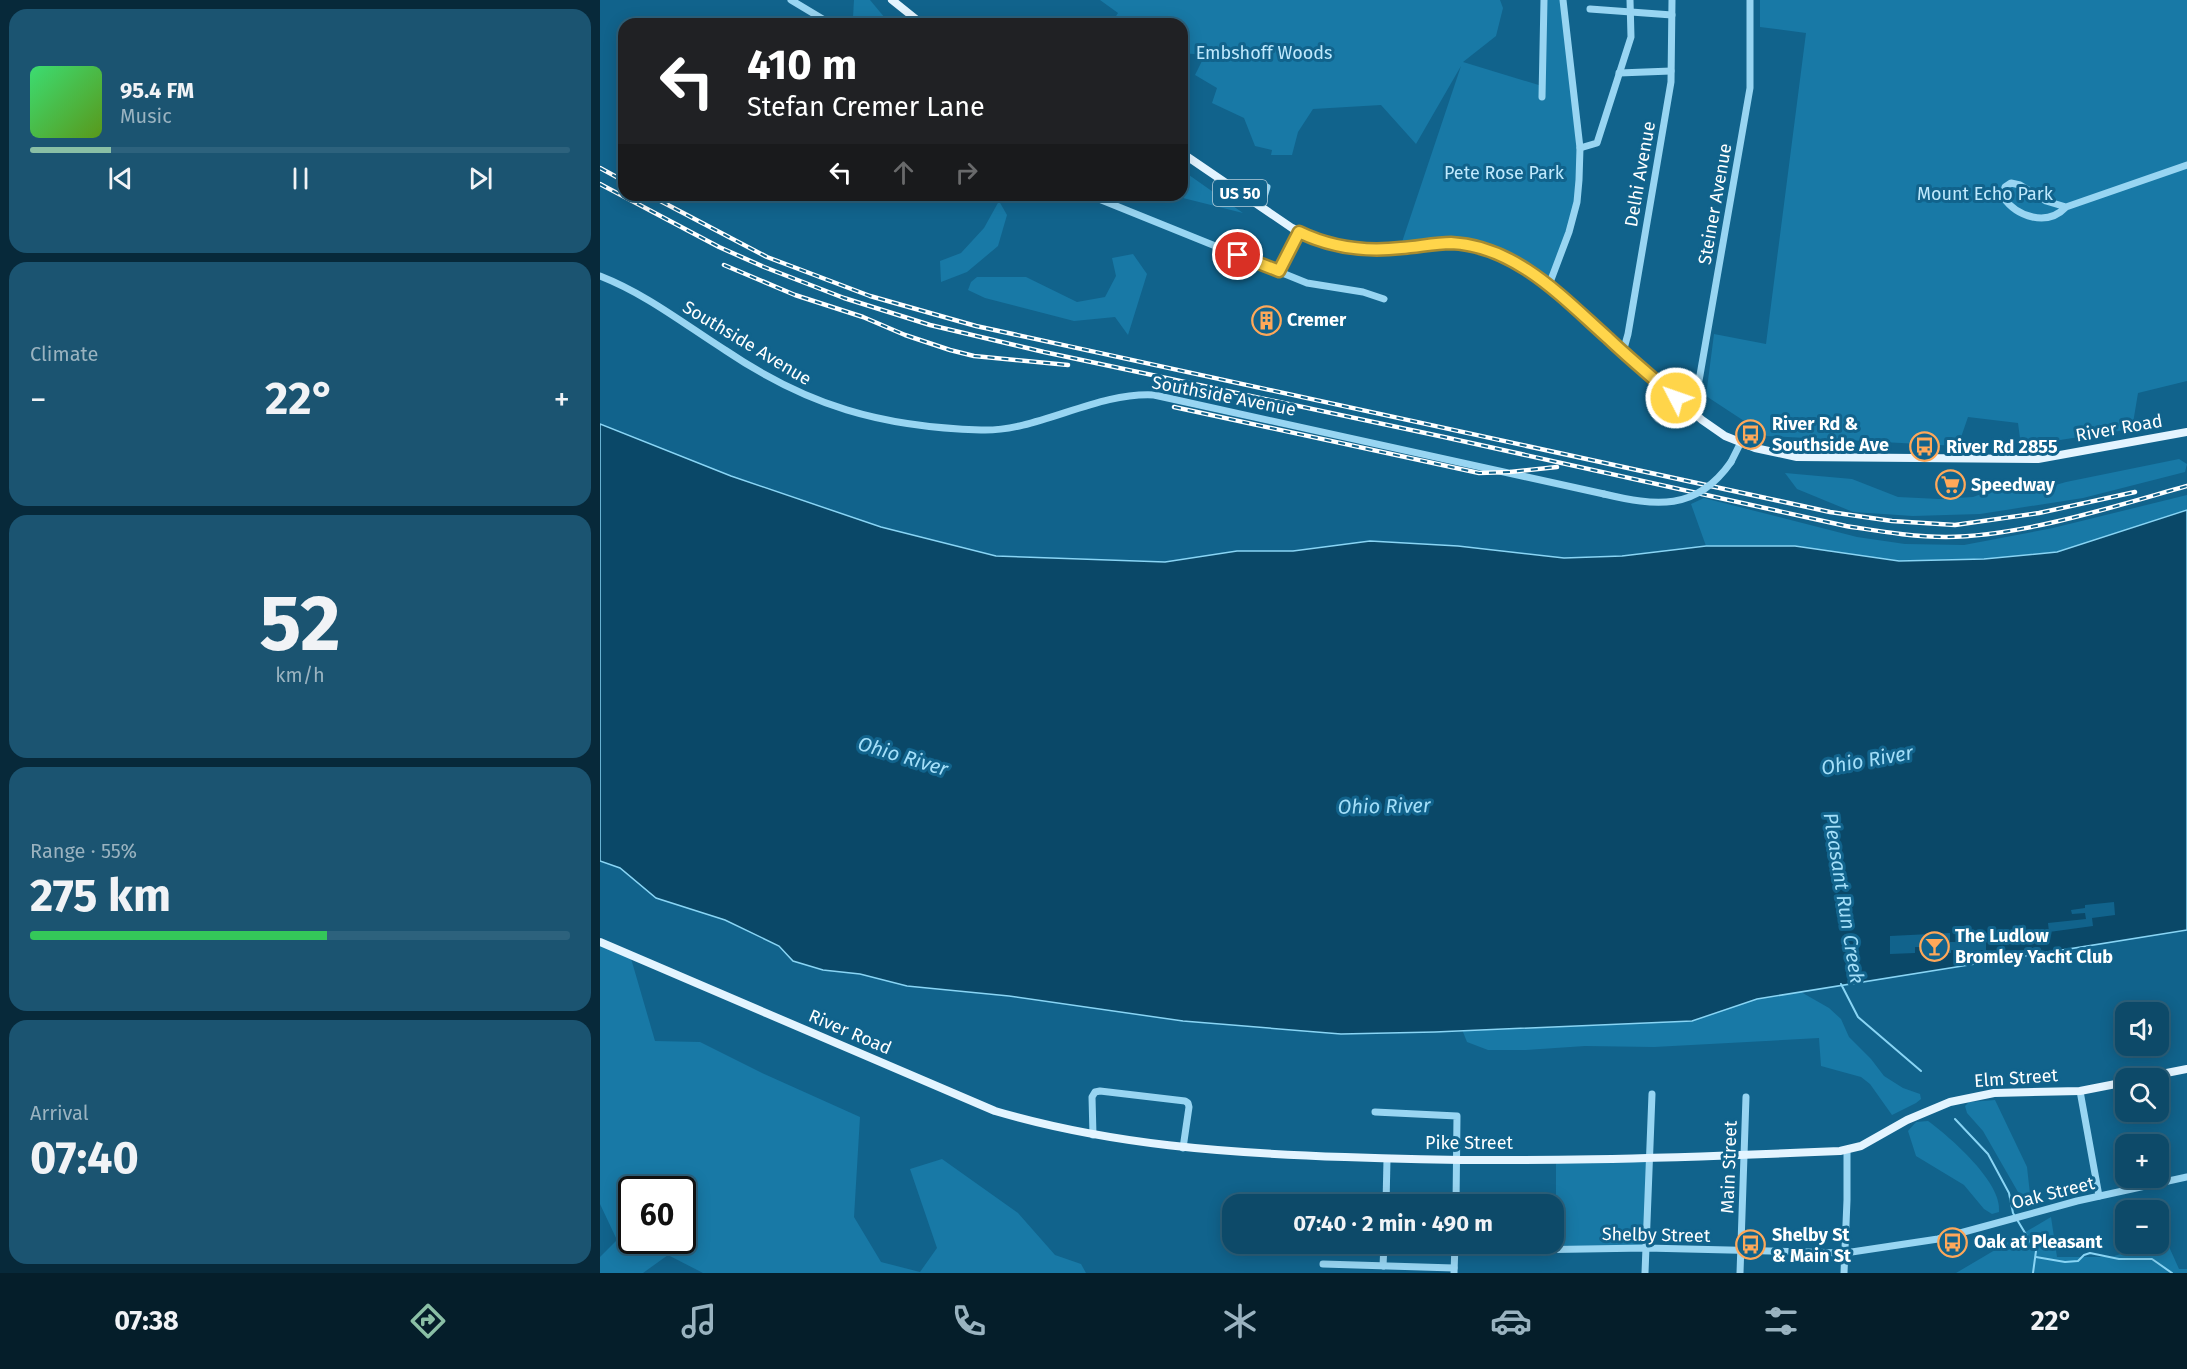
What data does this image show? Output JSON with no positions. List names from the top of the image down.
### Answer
{
  "streets": {
    "main road": [
      "US 50",
      "River Road",
      "Elm Street",
      "Pike Street"
    ],
    "street": [
      "Delhi Avenue",
      "Steiner Avenue",
      "Southside Avenue",
      "Main Street",
      "Oak Street",
      "Shelby Street"
    ]
  },
  "crossings": [
    ["Delhi Avenue", "River Road"],
    ["Steiner Avenue", "River Road"],
    ["Southside Avenue", "River Road"],
    ["River Road", "Pike Street"],
    ["Elm Street", "Pike Street"],
    ["Pike Street", "Main Street"],
    ["Main Street", "Shelby Street"],
    ["Oak Street", "Shelby Street"]
  ],
  "water": ["Ohio River", "Pleasant Run Creek"],
  "parks": ["Embshoff Woods", "Pete Rose Park", "Mount Echo Park"],
  "places": {
    "building": ["Cremer"],
    "bus stop": [
      "River Rd & Southside Ave",
      "River Rd 2855",
      "Oak at Pleasant",
      "Shelby St & Main St"
    ],
    "supermarket": ["Speedway"],
    "bar": ["The Ludlow Bromley Yacht Club"]
  },
  "page": {
    "turn": ["410 m", "Stefan Cremer Lane"],
    "song": ["95.4 FM", "Music"],
    "tile": [
      "Climate",
      ["52", "km/h"],
      ["Range · 55%", "275 km"],
      ["Arrival", "07:40"]
    ],
    "heat": ["−", "22°", "+"],
    "map_buttons": ["+", "−"],
    "limit": "60",
    "trip": "07:40 · 2 min · 490 m",
    "tabs": ["07:38", "22°"]
  }
}
